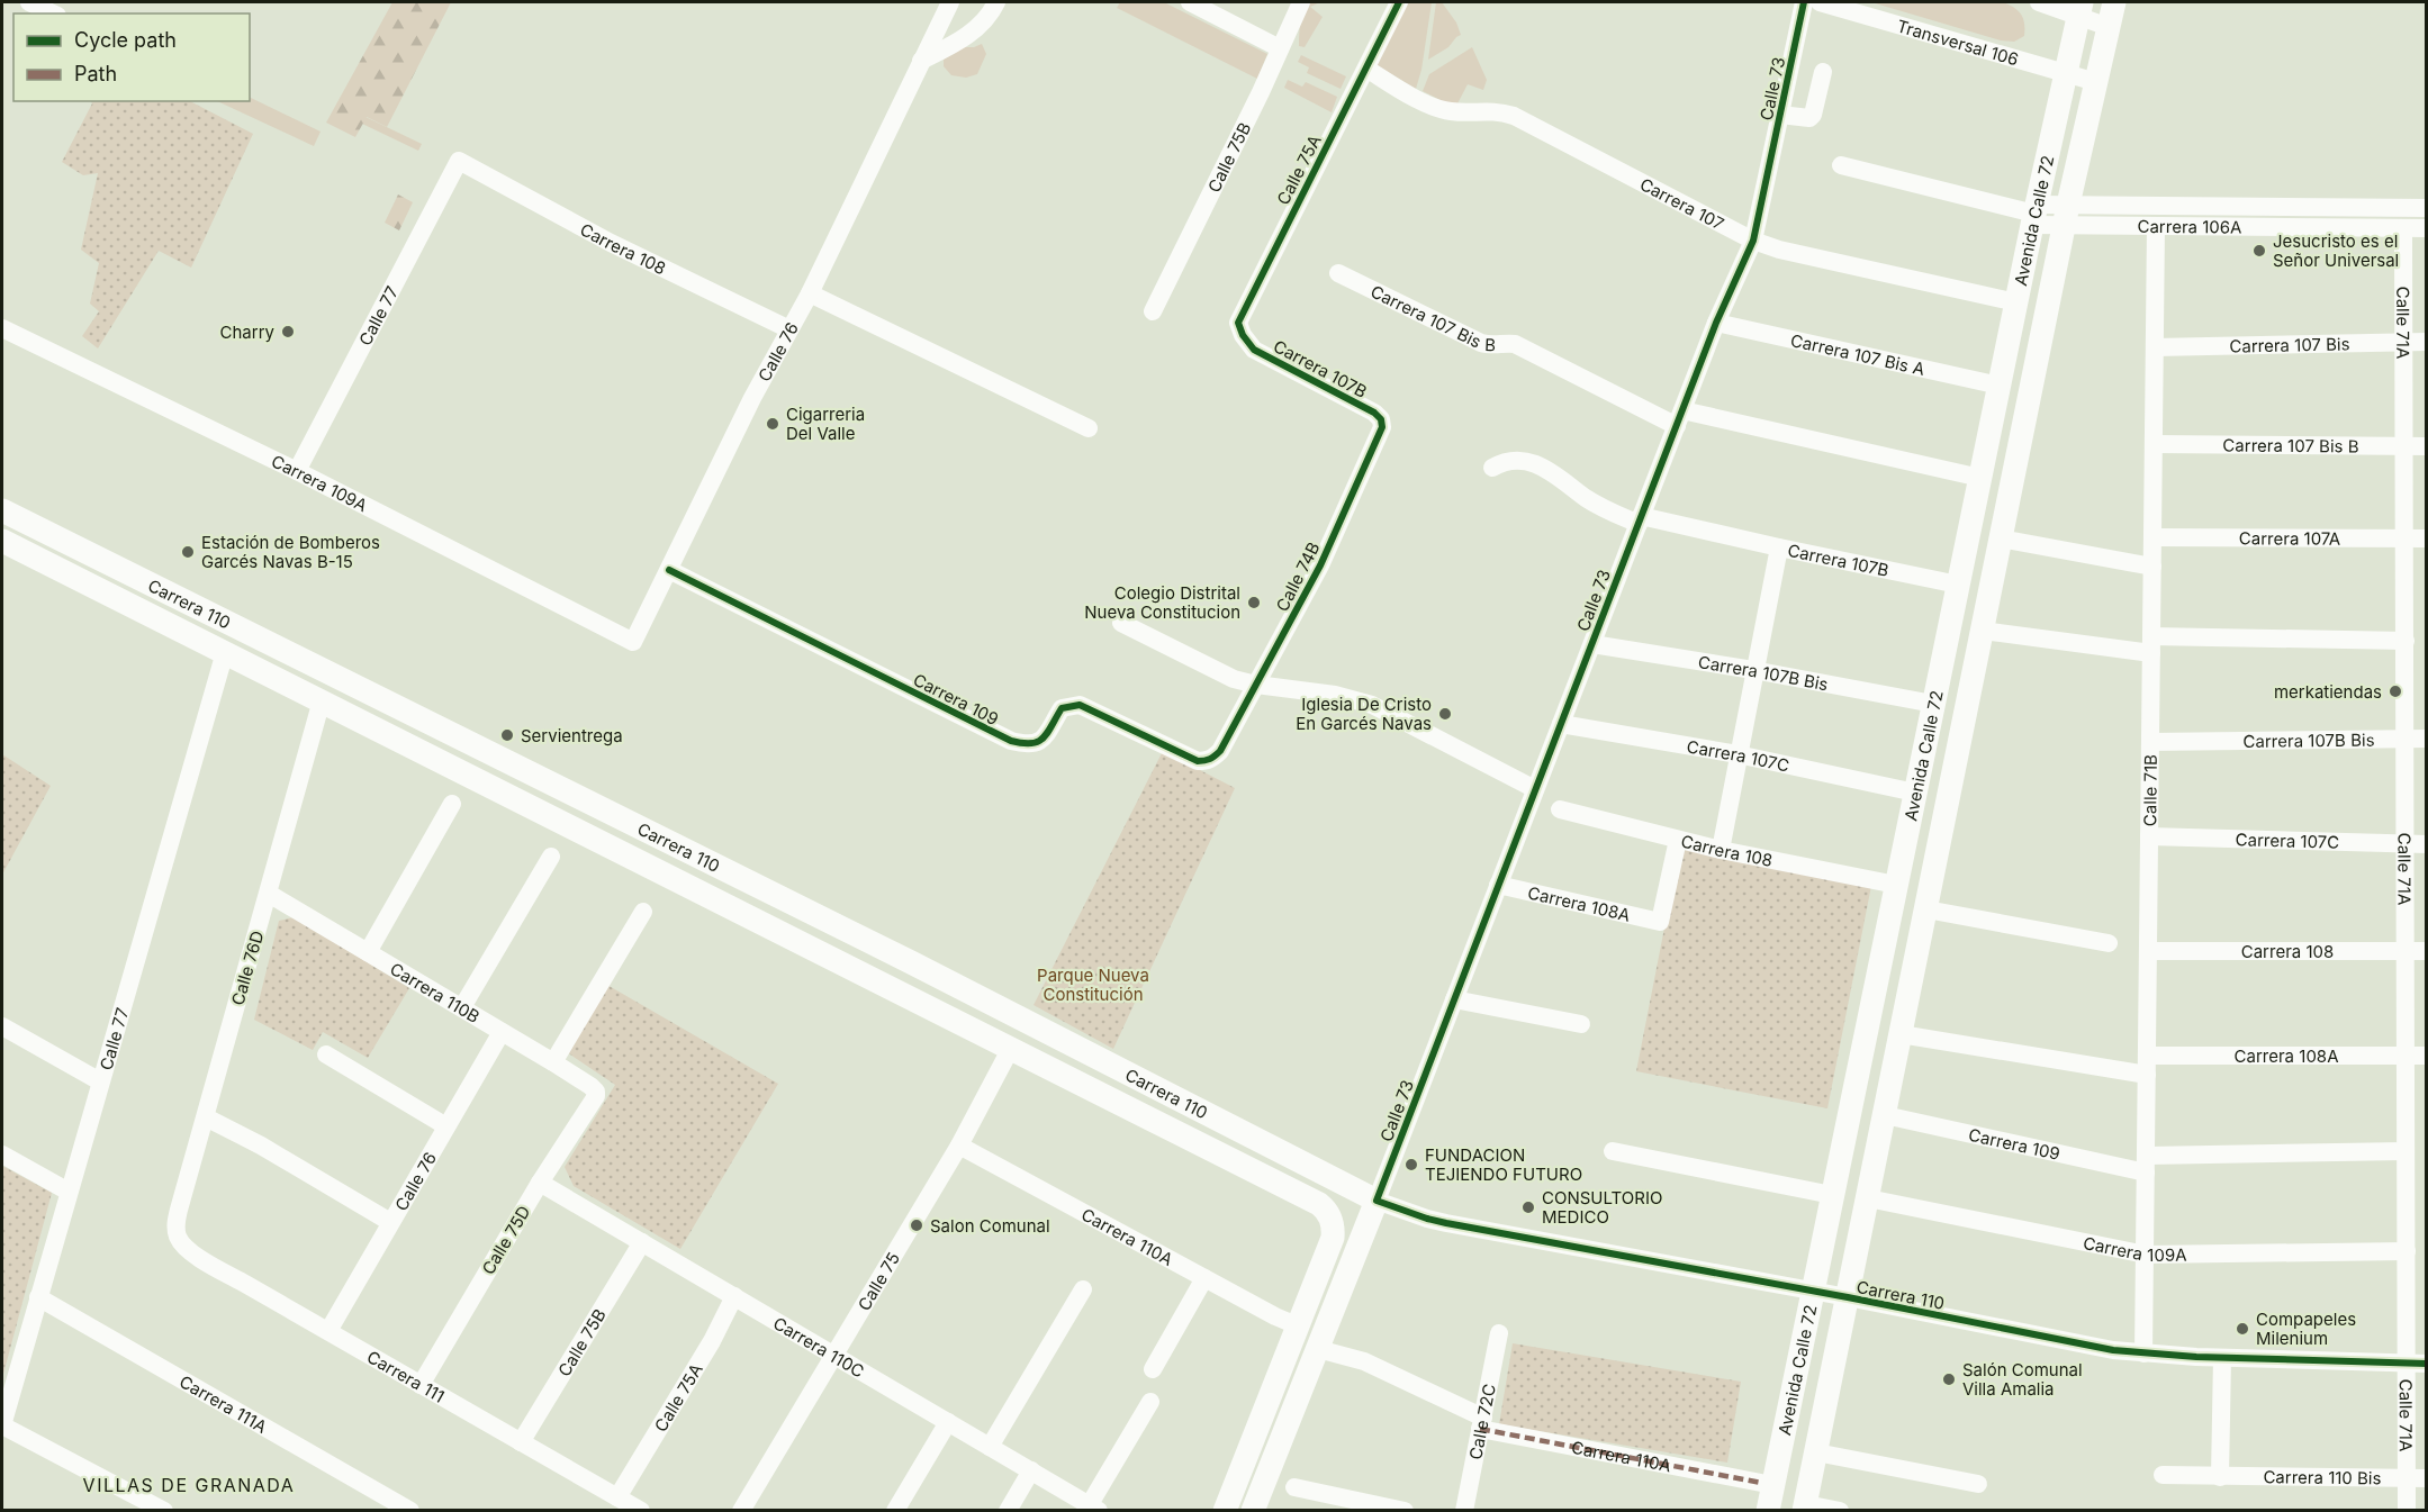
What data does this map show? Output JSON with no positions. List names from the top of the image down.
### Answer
{
  "streets": {
    "main road": ["Calle 73", "Avenida Calle 72", "Carrera 110"],
    "street": [
      "Transversal 106",
      "Calle 75B",
      "Calle 75A",
      "Carrera 107",
      "Carrera 106A",
      "Carrera 108",
      "Carrera 107 Bis B",
      "Calle 77",
      "Calle 71A",
      "Carrera 107 Bis",
      "Calle 76",
      "Carrera 107 Bis A",
      "Carrera 107B",
      "Carrera 109A",
      "Carrera 107A",
      "Calle 74B",
      "Carrera 107B Bis",
      "Carrera 109",
      "Carrera 107C",
      "Calle 71B",
      "Carrera 108A",
      "Calle 76D",
      "Carrera 110B",
      "Carrera 110A",
      "Calle 75D",
      "Calle 75",
      "Carrera 110C",
      "Carrera 111",
      "Carrera 111A",
      "Calle 72C",
      "Carrera 110 Bis"
    ]
  },
  "crossings": [
    ["Transversal 106", "Avenida Calle 72"],
    ["Calle 73", "Carrera 107"],
    ["Calle 73", "Carrera 107 Bis B"],
    ["Calle 73", "Carrera 107 Bis A"],
    ["Calle 73", "Carrera 107B"],
    ["Calle 73", "Carrera 110"],
    ["Calle 73", "Carrera 107B Bis"],
    ["Calle 73", "Carrera 107C"],
    ["Calle 73", "Carrera 108A"],
    ["Calle 73", "Carrera 110A"],
    ["Calle 75B", "Carrera 110C"],
    ["Calle 75B", "Carrera 111"],
    ["Calle 75A", "Carrera 107"],
    ["Calle 75A", "Carrera 107B"],
    ["Calle 75A", "Carrera 110C"],
    ["Calle 75A", "Carrera 111"],
    ["Carrera 107", "Avenida Calle 72"],
    ["Avenida Calle 72", "Carrera 106A"],
    ["Avenida Calle 72", "Carrera 108"],
    ["Avenida Calle 72", "Carrera 107 Bis B"],
    ["Avenida Calle 72", "Carrera 107 Bis A"],
    ["Avenida Calle 72", "Carrera 107B"],
    ["Avenida Calle 72", "Carrera 109A"],
    ["Avenida Calle 72", "Carrera 110"],
    ["Avenida Calle 72", "Carrera 107B Bis"],
    ["Avenida Calle 72", "Carrera 109"],
    ["Avenida Calle 72", "Carrera 107C"],
    ["Carrera 106A", "Calle 71A"],
    ["Carrera 106A", "Calle 71B"],
    ["Carrera 108", "Calle 77"],
    ["Carrera 108", "Calle 71A"],
    ["Carrera 108", "Calle 76"],
    ["Carrera 108", "Calle 71B"],
    ["Carrera 108", "Carrera 108A"],
    ["Carrera 107 Bis B", "Calle 71A"],
    ["Carrera 107 Bis B", "Calle 71B"],
    ["Calle 77", "Carrera 109A"],
    ["Calle 77", "Carrera 110"],
    ["Calle 77", "Carrera 111A"],
    ["Calle 71A", "Carrera 107 Bis"],
    ["Calle 71A", "Carrera 109A"],
    ["Calle 71A", "Carrera 107A"],
    ["Calle 71A", "Carrera 110"],
    ["Calle 71A", "Carrera 107B Bis"],
    ["Calle 71A", "Carrera 109"],
    ["Calle 71A", "Carrera 107C"],
    ["Calle 71A", "Carrera 108A"],
    ["Calle 71A", "Carrera 110 Bis"],
    ["Carrera 107 Bis", "Calle 71B"],
    ["Calle 76", "Carrera 109A"],
    ["Calle 76", "Carrera 109"],
    ["Calle 76", "Carrera 110B"],
    ["Calle 76", "Carrera 111"],
    ["Carrera 107B", "Calle 74B"],
    ["Carrera 109A", "Calle 71B"],
    ["Carrera 107A", "Calle 71B"],
    ["Calle 74B", "Carrera 109"],
    ["Carrera 110", "Calle 71B"],
    ["Carrera 110", "Calle 76D"],
    ["Carrera 110", "Carrera 110A"],
    ["Carrera 110", "Calle 75"],
    ["Carrera 107B Bis", "Calle 71B"],
    ["Carrera 109", "Calle 71B"],
    ["Carrera 107C", "Calle 71B"],
    ["Calle 71B", "Carrera 108A"],
    ["Calle 76D", "Carrera 110B"],
    ["Calle 76D", "Carrera 111"],
    ["Carrera 110B", "Calle 75D"],
    ["Carrera 110A", "Calle 75"],
    ["Carrera 110A", "Calle 72C"],
    ["Calle 75D", "Carrera 110C"],
    ["Calle 75D", "Carrera 111"],
    ["Calle 75", "Carrera 110C"]
  ],
  "districts": ["VILLAS DE GRANADA"],
  "parks": ["Parque Nueva Constitución"],
  "places": [
    "Jesucristo es el Señor Universal",
    "Charry",
    "Cigarreria Del Valle",
    "Estación de Bomberos Garcés Navas B-15",
    "Colegio Distrital Nueva Constitucion",
    "merkatiendas",
    "Iglesia De Cristo En Garcés Navas",
    "Servientrega",
    "FUNDACION TEJIENDO FUTURO",
    "CONSULTORIO MEDICO",
    "Salon Comunal",
    "Compapeles Milenium",
    "Salón Comunal Villa Amalia"
  ],
  "legend": ["Cycle path", "Path"]
}
